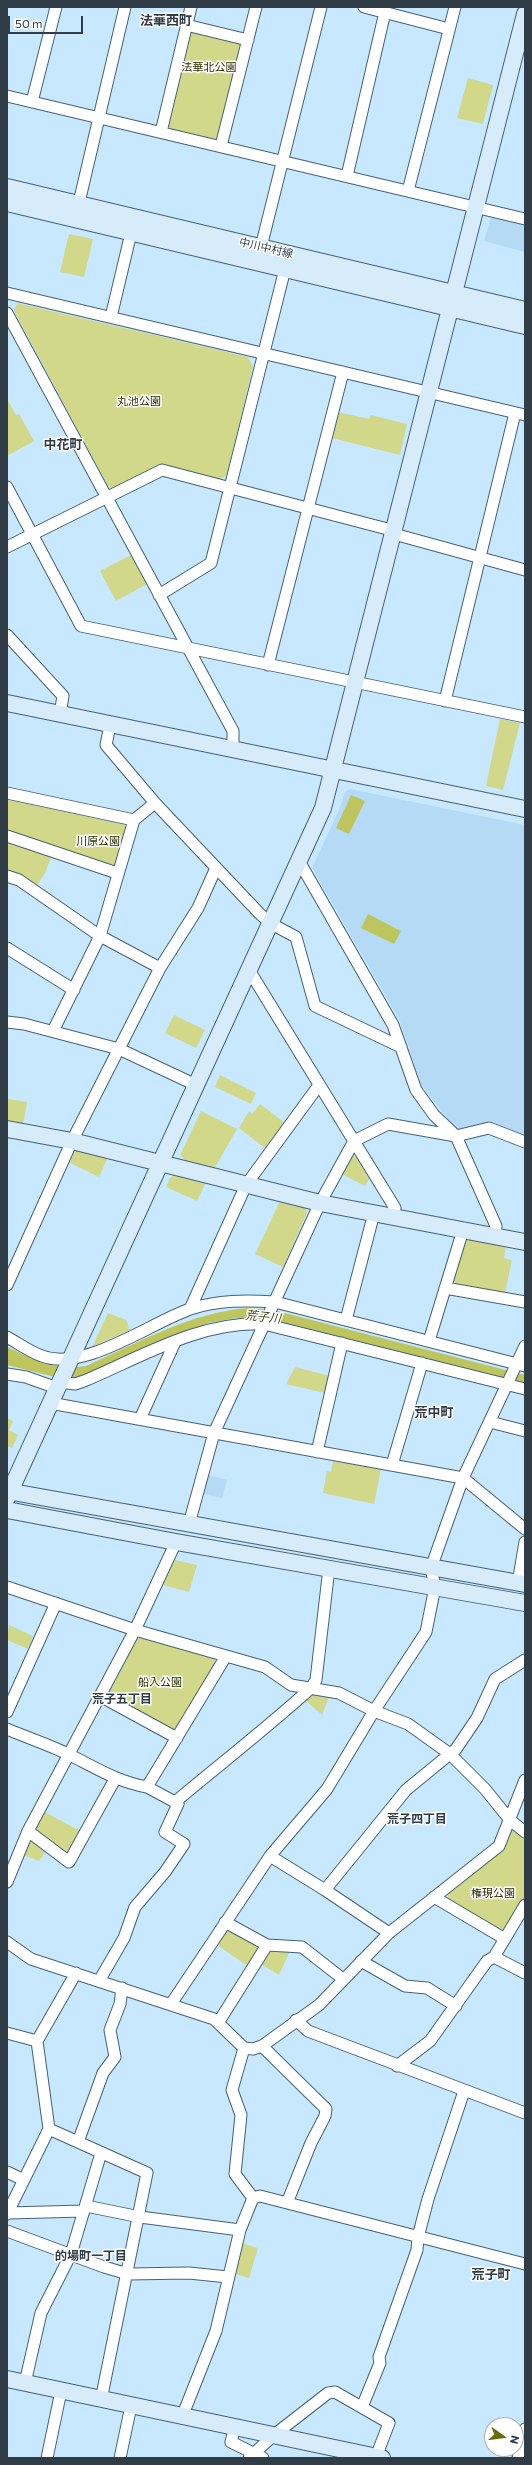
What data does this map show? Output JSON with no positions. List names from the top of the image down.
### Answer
{
  "streets": {
    "street": ["中川中村線"]
  },
  "districts": [
    "法華西町",
    "中花町",
    "荒中町",
    "荒子五丁目",
    "荒子四丁目",
    "的場町一丁目",
    "荒子町"
  ],
  "water": ["荒子川"],
  "parks": [
    "法華北公園",
    "丸池公園",
    "川原公園",
    "船入公園",
    "権現公園"
  ],
  "scale_bar": "50 m",
  "north": "right"
}
